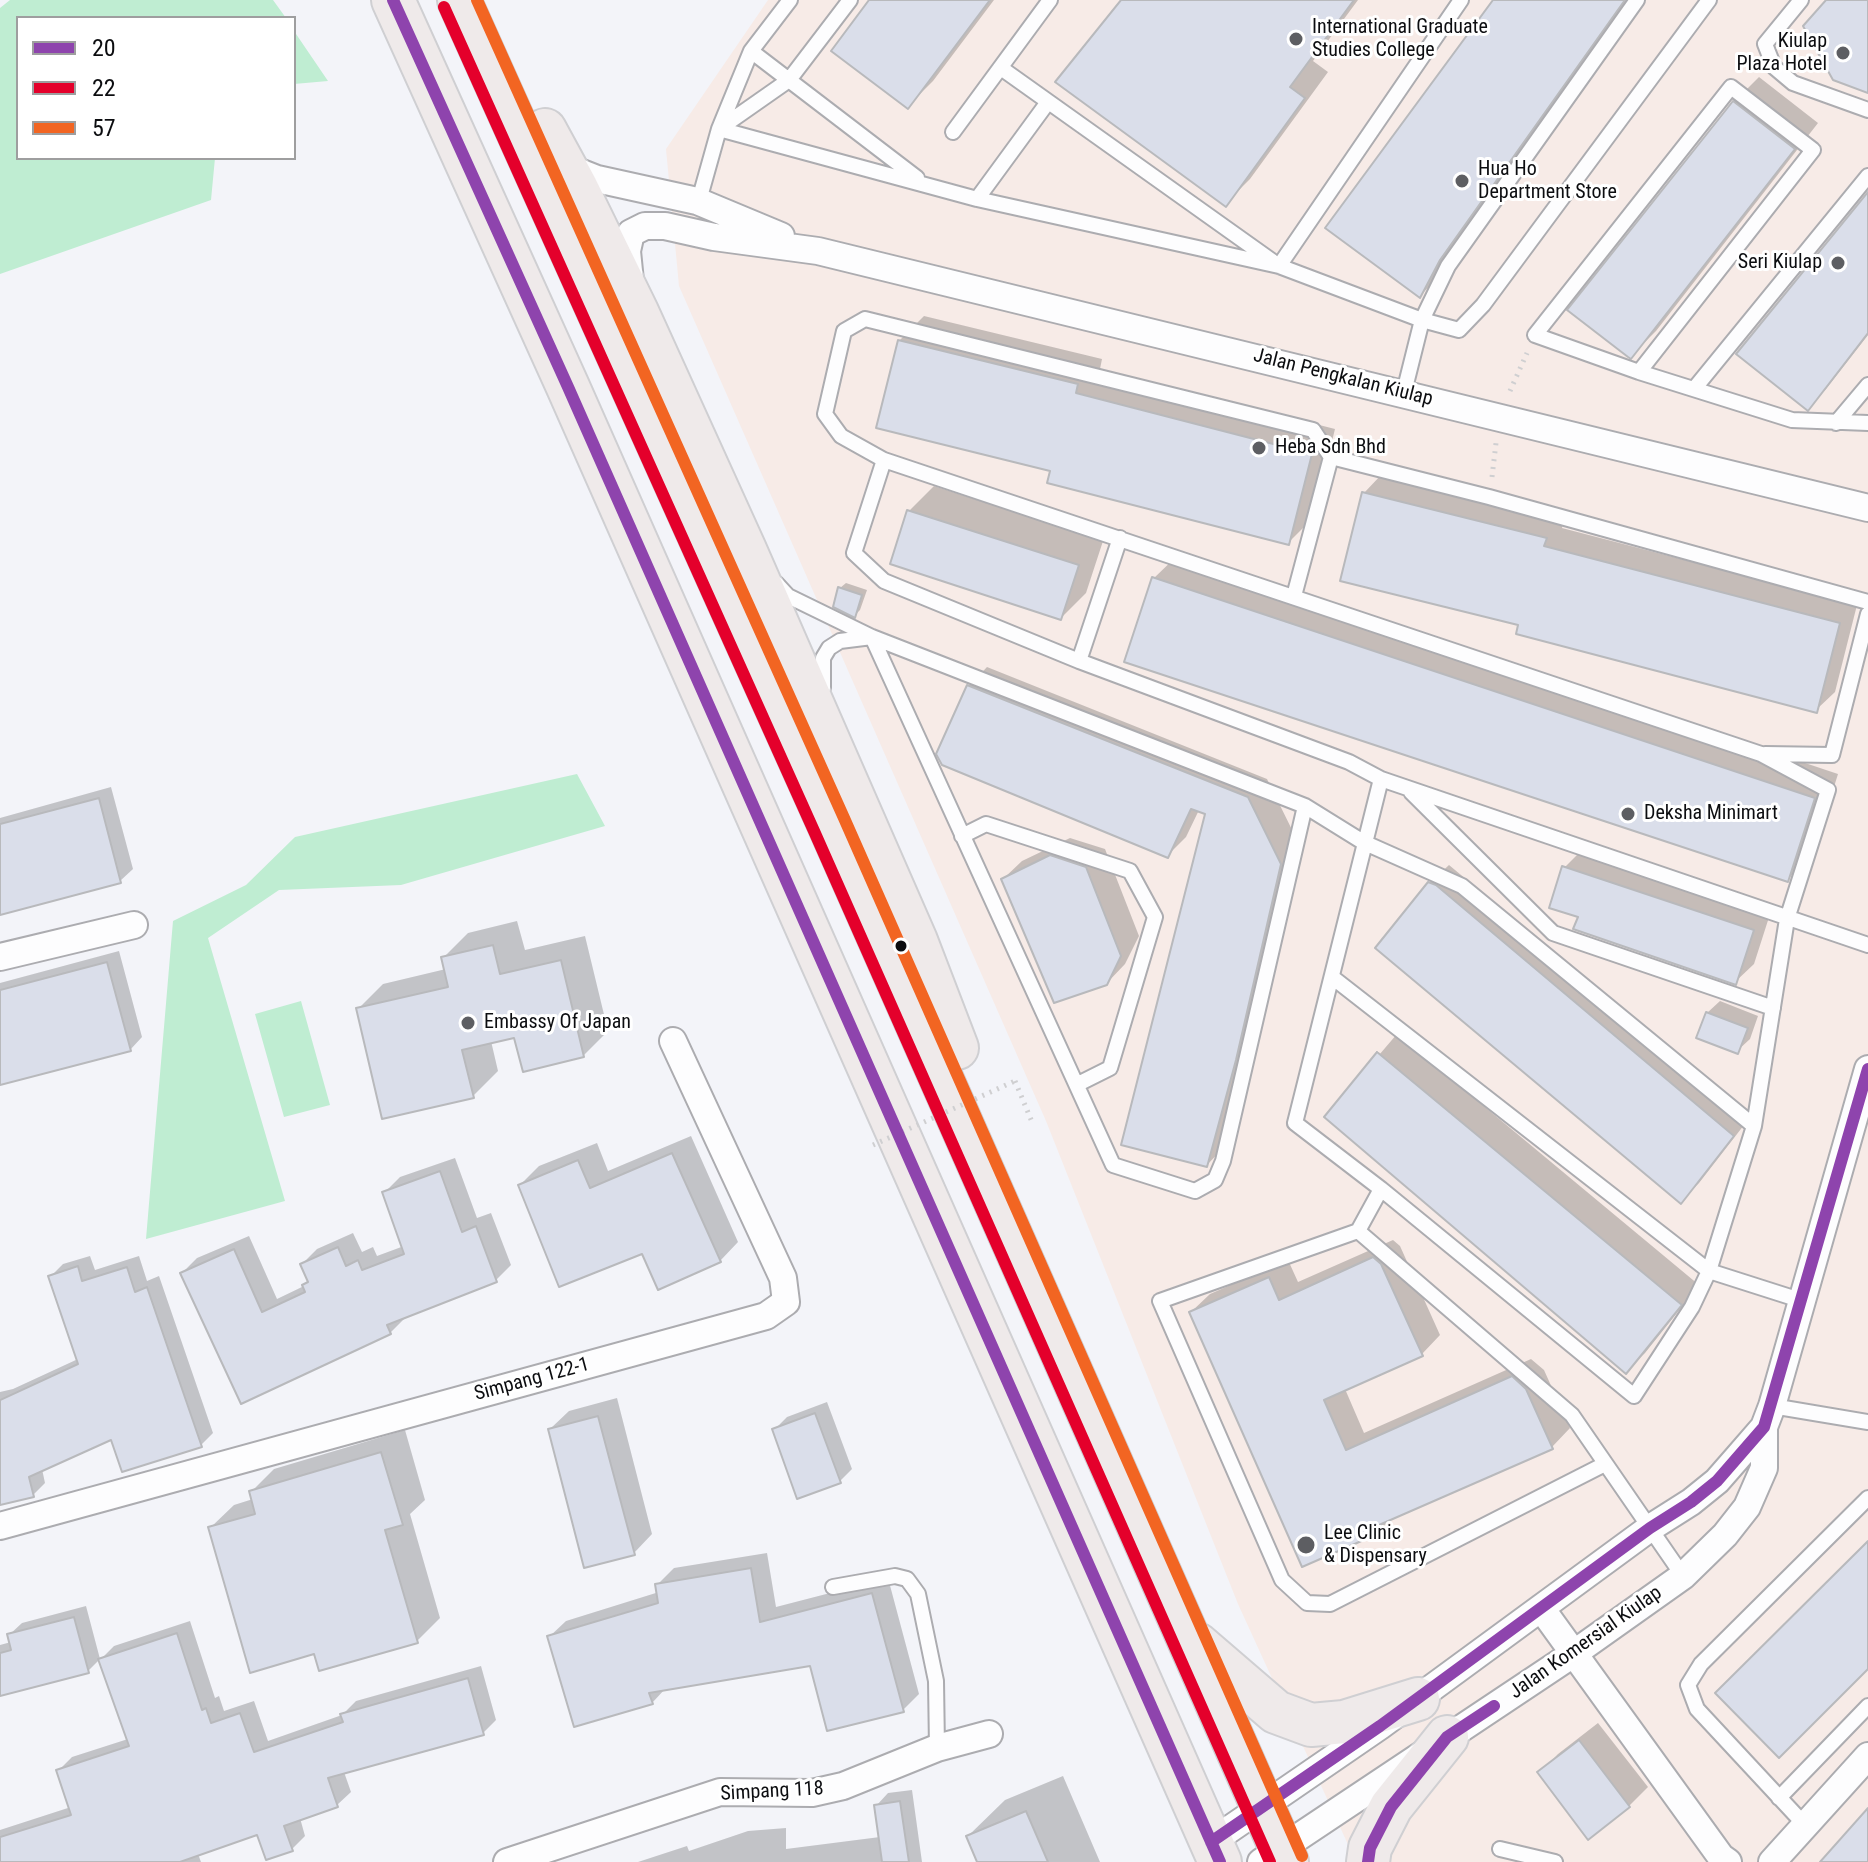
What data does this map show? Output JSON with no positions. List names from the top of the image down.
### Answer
{
  "streets": {
    "street": [
      "Jalan Pengkalan Kiulap",
      "Simpang 122-1",
      "Jalan Komersial Kiulap",
      "Simpang 118"
    ]
  },
  "places": [
    "International Graduate Studies College",
    "Kiulap Plaza Hotel",
    "Hua Ho Department Store",
    "Seri Kiulap",
    "Heba Sdn Bhd",
    "Deksha Minimart",
    "Embassy Of Japan",
    "Lee Clinic & Dispensary"
  ],
  "lines": ["transit line 20", "transit line 57", "transit line 22"],
  "legend": ["20", "22", "57"]
}
